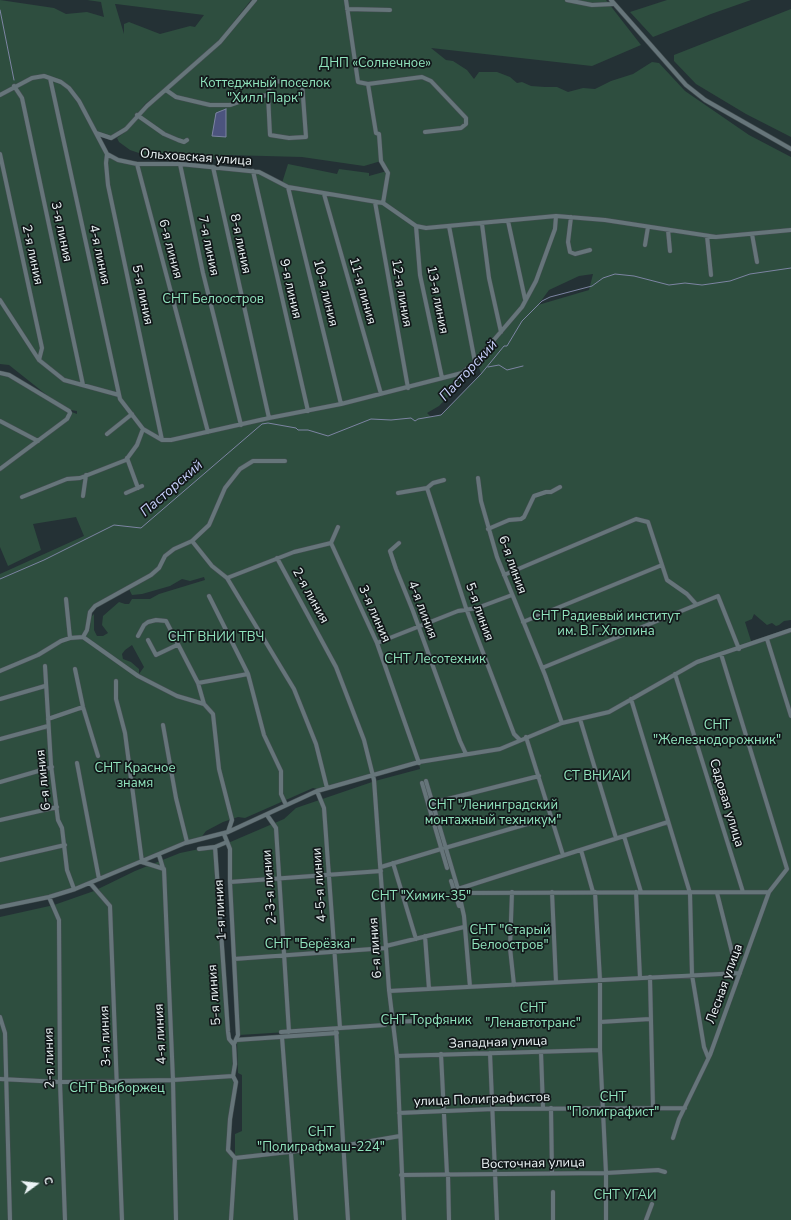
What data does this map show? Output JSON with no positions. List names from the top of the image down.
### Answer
{
  "streets": {
    "street": [
      "Ольховская улица",
      "3-я линия",
      "8-я линия",
      "7-я линия",
      "6-я линия",
      "2-я линия",
      "4-я линия",
      "9-я линия",
      "11-я линия",
      "10-я линия",
      "12-я линия",
      "5-я линия",
      "13-я линия",
      "Садовая улица",
      "4-5-я линии",
      "2-3-я линии",
      "1-я линия",
      "Лесная улица",
      "Западная улица",
      "улица Полиграфистов",
      "Восточная улица"
    ]
  },
  "crossings": [
    ["Ольховская улица", "8-я линия"],
    ["Ольховская улица", "7-я линия"],
    ["Ольховская улица", "6-я линия"],
    ["Ольховская улица", "9-я линия"],
    ["Ольховская улица", "11-я линия"],
    ["Ольховская улица", "10-я линия"],
    ["Ольховская улица", "12-я линия"],
    ["Ольховская улица", "5-я линия"],
    ["6-я линия", "2-я линия"],
    ["5-я линия", "1-я линия"],
    ["Лесная улица", "улица Полиграфистов"]
  ],
  "water": ["Пасторский"],
  "parks": [
    "ДНП «Солнечное»",
    "Коттеджный поселок \"Хилл Парк\"",
    "СНТ Белоостров",
    "СНТ Радиевый институт им. В.Г.Хлопина",
    "СНТ ВНИИ ТВЧ",
    "СНТ Лесотехник",
    "СНТ \"Железнодорожник\"",
    "СНТ Красное знамя",
    "СТ ВНИАИ",
    "СНТ \"Ленинградский монтажный техникум\"",
    "СНТ \"Химик-35\"",
    "СНТ \"Старый Белоостров\"",
    "СНТ \"Берёзка\"",
    "СНТ \"Ленавтотранс\"",
    "СНТ Торфяник",
    "СНТ Выборжец",
    "СНТ \"Полиграфист\"",
    "СНТ \"Полиграфмаш-224\"",
    "СНТ УГАИ"
  ],
  "north": "right"
}
